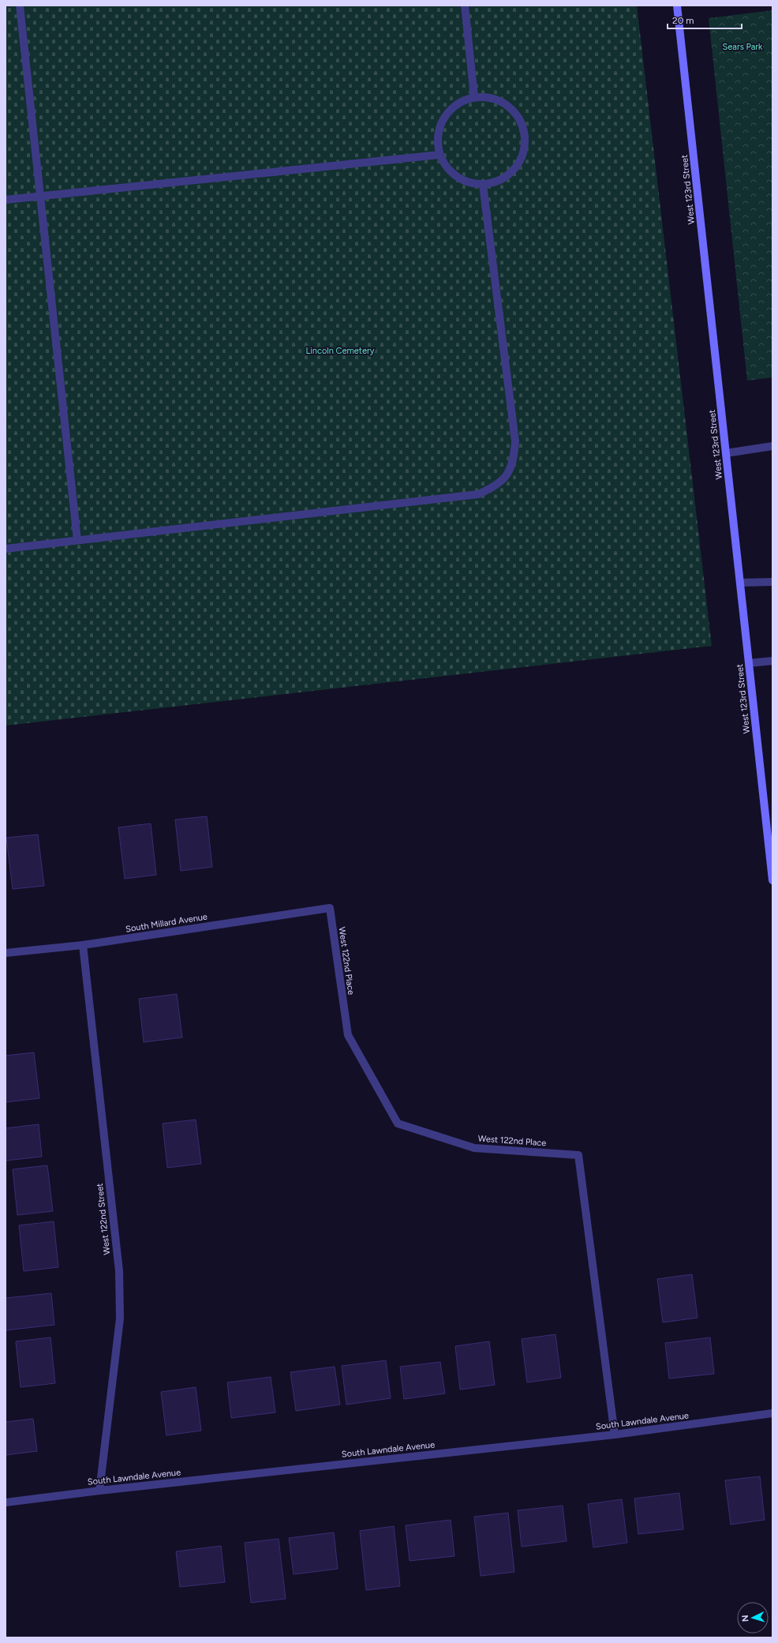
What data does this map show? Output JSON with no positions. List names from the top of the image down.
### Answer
{
  "streets": {
    "street": [
      "West 123rd Street",
      "South Millard Avenue",
      "West 122nd Place",
      "West 122nd Street",
      "South Lawndale Avenue"
    ]
  },
  "crossings": [
    ["South Millard Avenue", "West 122nd Place"],
    ["South Millard Avenue", "West 122nd Street"],
    ["West 122nd Place", "South Lawndale Avenue"],
    ["West 122nd Street", "South Lawndale Avenue"]
  ],
  "parks": ["Sears Park", "Lincoln Cemetery"],
  "scale_bar": "20 m",
  "north": "left"
}
